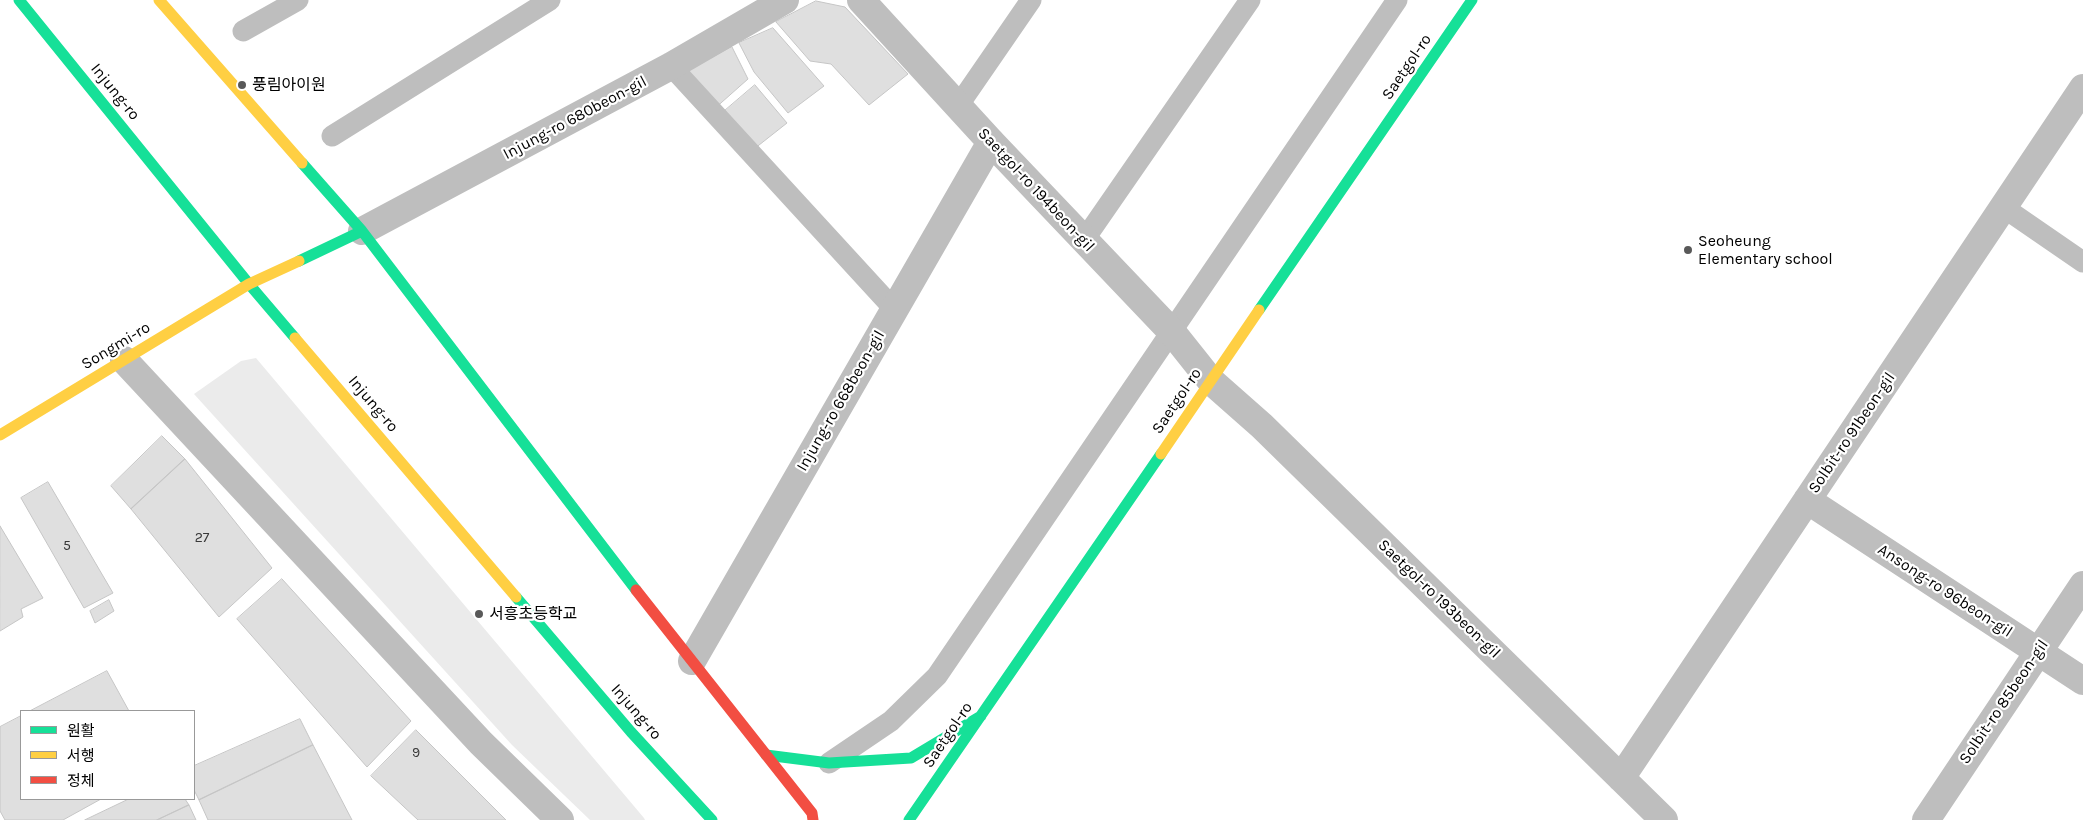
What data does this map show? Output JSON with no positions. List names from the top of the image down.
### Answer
{
  "streets": {
    "main road": ["Saetgol-ro", "Injung-ro", "Songmi-ro"],
    "street": [
      "Injung-ro 680beon-gil",
      "Saetgol-ro 194beon-gil",
      "Injung-ro 668beon-gil",
      "Solbit-ro 91beon-gil",
      "Ansong-ro 96beon-gil",
      "Saetgol-ro 193beon-gil",
      "Solbit-ro 85beon-gil"
    ]
  },
  "crossings": [
    ["Saetgol-ro", "Saetgol-ro 194beon-gil"],
    ["Saetgol-ro", "Saetgol-ro 193beon-gil"],
    ["Injung-ro", "Songmi-ro"],
    ["Injung-ro 680beon-gil", "Songmi-ro"],
    ["Saetgol-ro 194beon-gil", "Injung-ro 668beon-gil"],
    ["Saetgol-ro 194beon-gil", "Saetgol-ro 193beon-gil"],
    ["Solbit-ro 91beon-gil", "Ansong-ro 96beon-gil"],
    ["Solbit-ro 91beon-gil", "Saetgol-ro 193beon-gil"],
    ["Ansong-ro 96beon-gil", "Solbit-ro 85beon-gil"]
  ],
  "places": ["풍림아이원", "Seoheung Elementary school", "서흥초등학교"],
  "house_numbers": ["27", "5", "9"],
  "legend": ["원활", "서행", "정체"]
}
